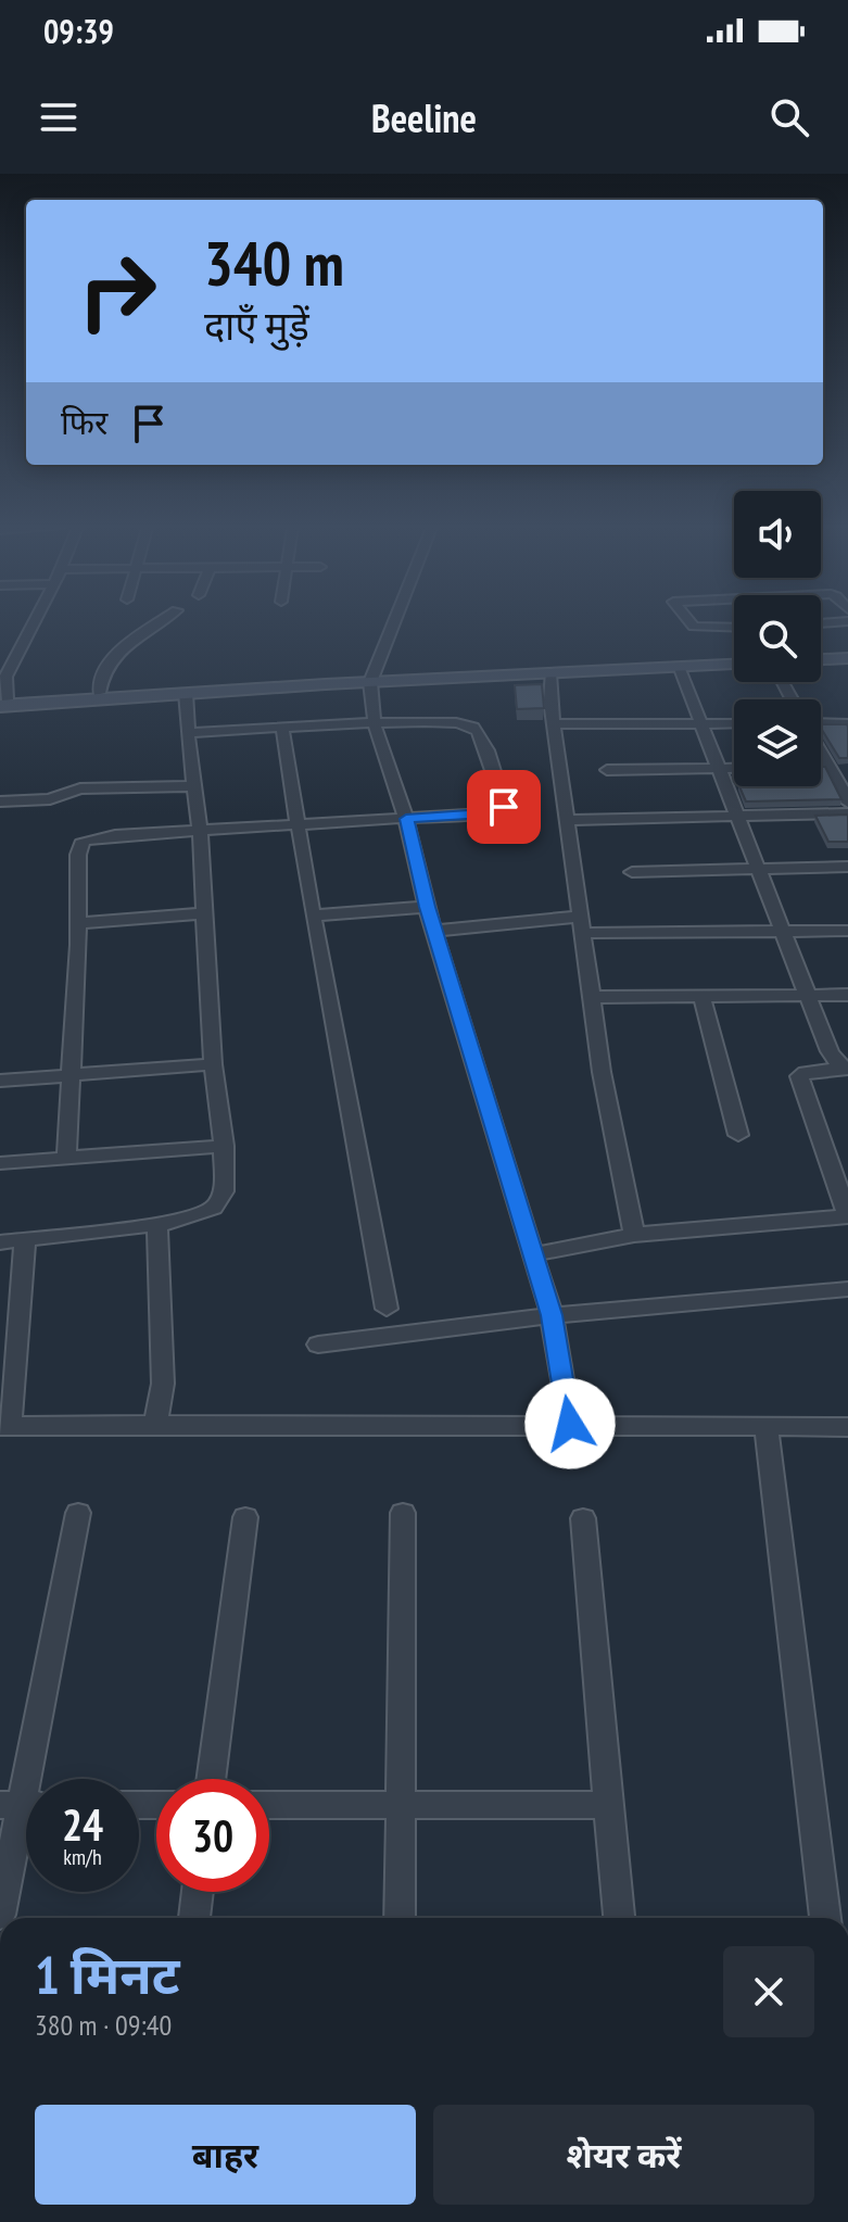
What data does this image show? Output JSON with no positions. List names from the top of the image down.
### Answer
{
  "page": {
    "status": "09:39",
    "header": "Beeline",
    "turn": ["340 m", "दाएँ मुड़ें"],
    "then": "फिर",
    "speed": "24 km/h",
    "limit": "30",
    "heading": ["1 मिनट", "380 m · 09:40"],
    "buttons": ["बाहर", "शेयर करें"]
  }
}
